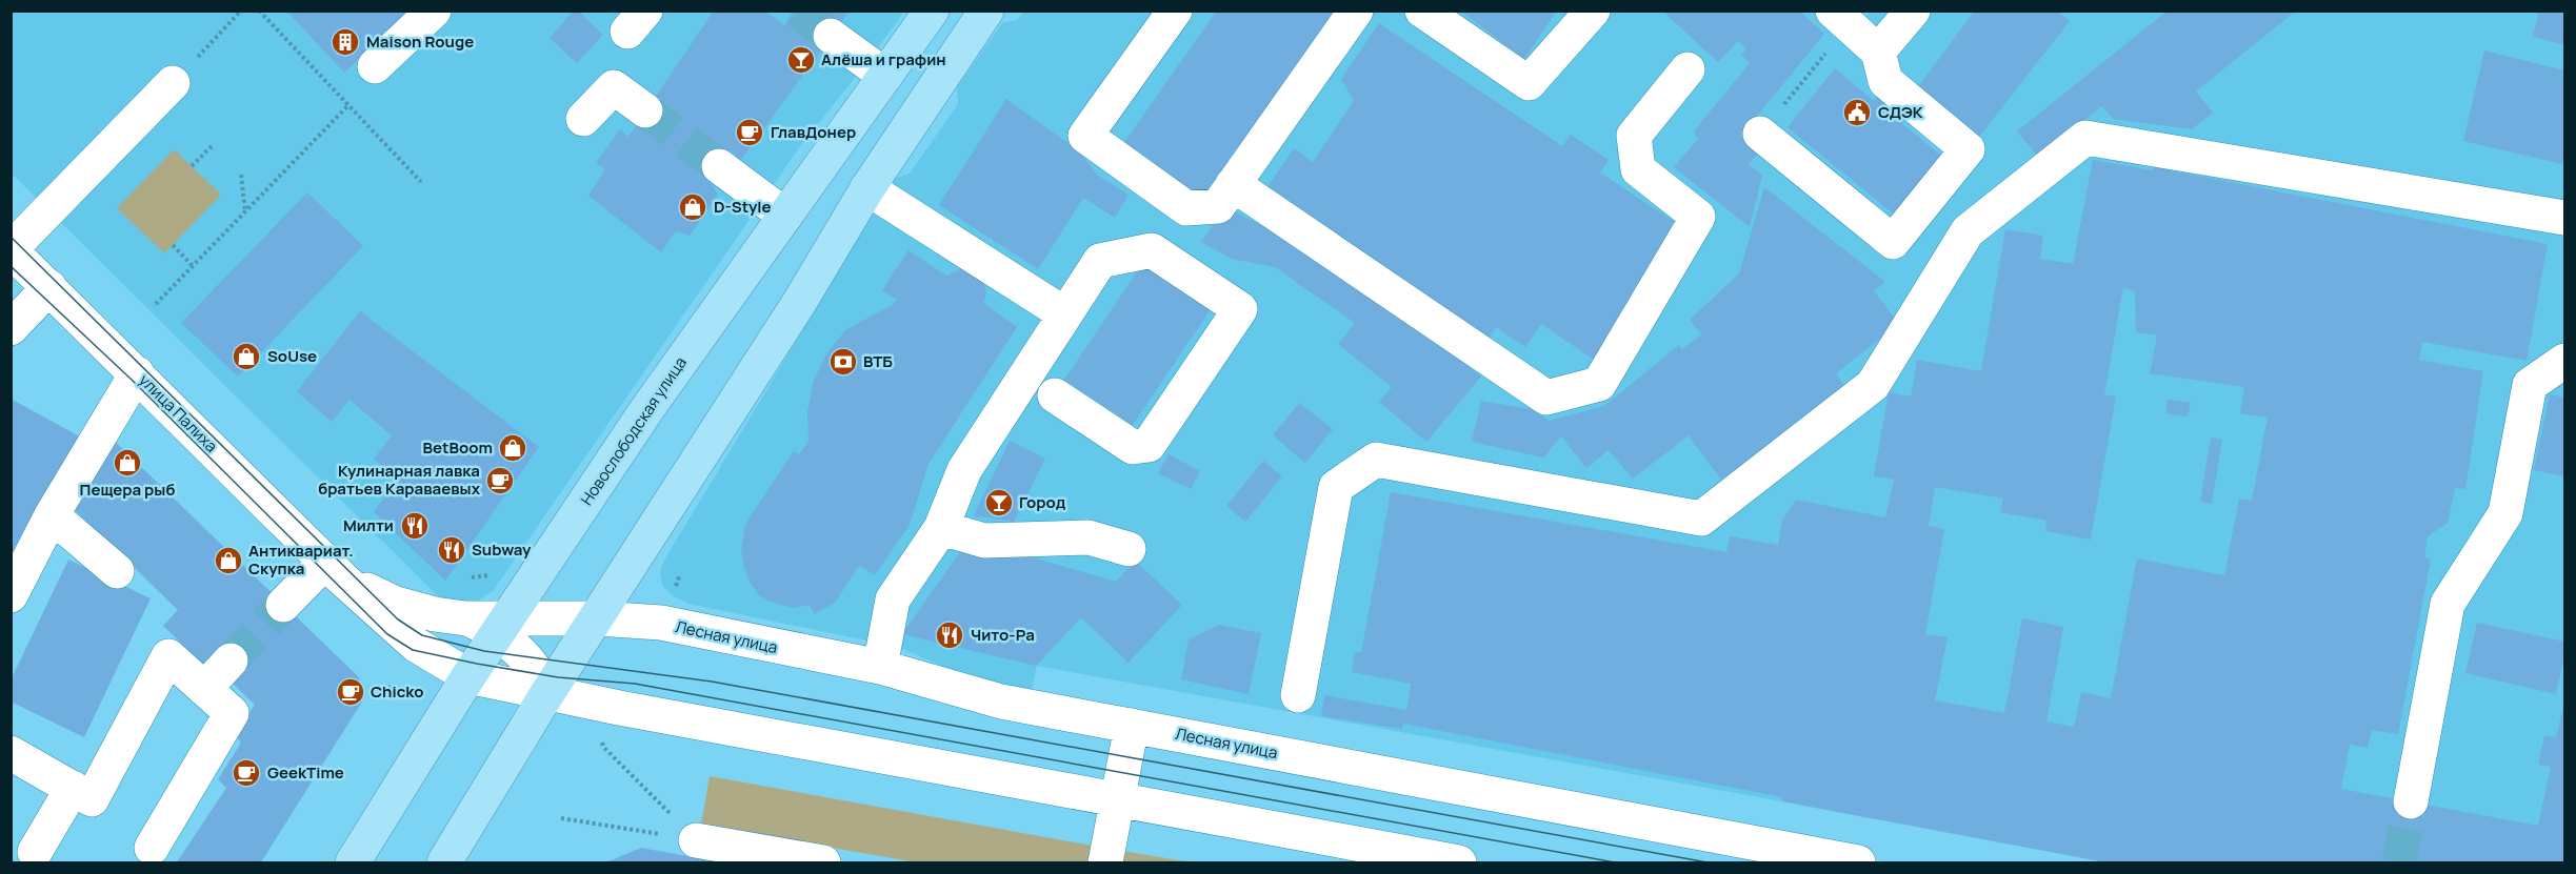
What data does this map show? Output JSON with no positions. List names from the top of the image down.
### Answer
{
  "streets": {
    "main road": ["Новослободская улица"],
    "street": ["улица Палиха", "Лесная улица"]
  },
  "crossings": [
    ["улица Палиха", "Новослободская улица"],
    ["улица Палиха", "Лесная улица"],
    ["Новослободская улица", "Лесная улица"]
  ],
  "places": {
    "building": ["Maison Rouge"],
    "bar": ["Алёша и графин", "Город"],
    "public building": ["СДЭК"],
    "cafe": [
      "ГлавДонер",
      "Кулинарная лавка братьев Караваевых",
      "Chicko",
      "GeekTime"
    ],
    "shop": [
      "D-Style",
      "SoUse",
      "BetBoom",
      "Пещера рыб",
      "Антиквариат. Скупка"
    ],
    "bank": ["ВТБ"],
    "restaurant": ["Милти", "Subway", "Чито-Ра"]
  }
}
